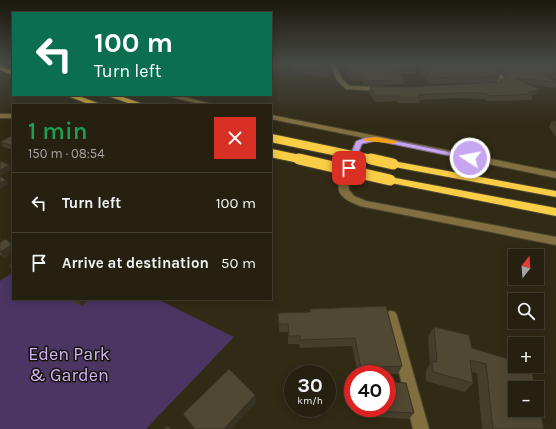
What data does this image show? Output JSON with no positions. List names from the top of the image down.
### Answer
{
  "parks": ["Eden Park & Garden"],
  "north": "top",
  "page": {
    "turn": ["100 m", "Turn left"],
    "heading": ["1 min", "150 m · 08:54"],
    "list": [
      {
        "name": "Turn left",
        "value": "100 m"
      },
      {
        "name": "Arrive at destination",
        "value": "50 m"
      }
    ],
    "map_buttons": ["+", "−"],
    "speed": "30 km/h",
    "limit": "40"
  }
}
